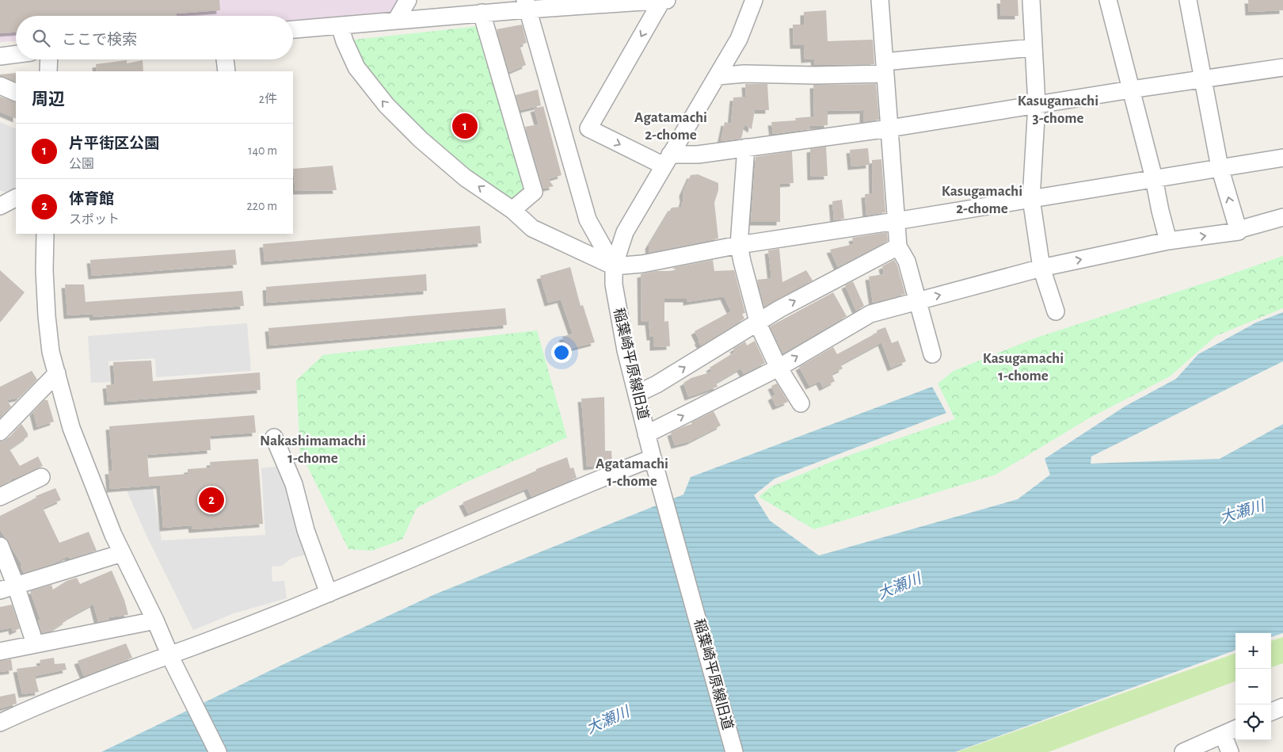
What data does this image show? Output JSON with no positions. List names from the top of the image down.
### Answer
{
  "streets": {
    "street": ["稲葉崎平原線旧道"]
  },
  "districts": [
    "Kasugamachi 3-chome",
    "Agatamachi 2-chome",
    "Kasugamachi 2-chome",
    "Kasugamachi 1-chome",
    "Nakashimamachi 1-chome",
    "Agatamachi 1-chome"
  ],
  "water": ["大瀬川"],
  "page": {
    "search": "ここで検索",
    "heading": ["周辺", "2件"],
    "pins": ["1", "2"],
    "list": [
      {
        "mark": "1",
        "name": "片平街区公園",
        "note": "公園",
        "value": "140 m"
      },
      {
        "mark": "2",
        "name": "体育館",
        "note": "スポット",
        "value": "220 m"
      }
    ],
    "map_buttons": ["+", "−"]
  }
}
